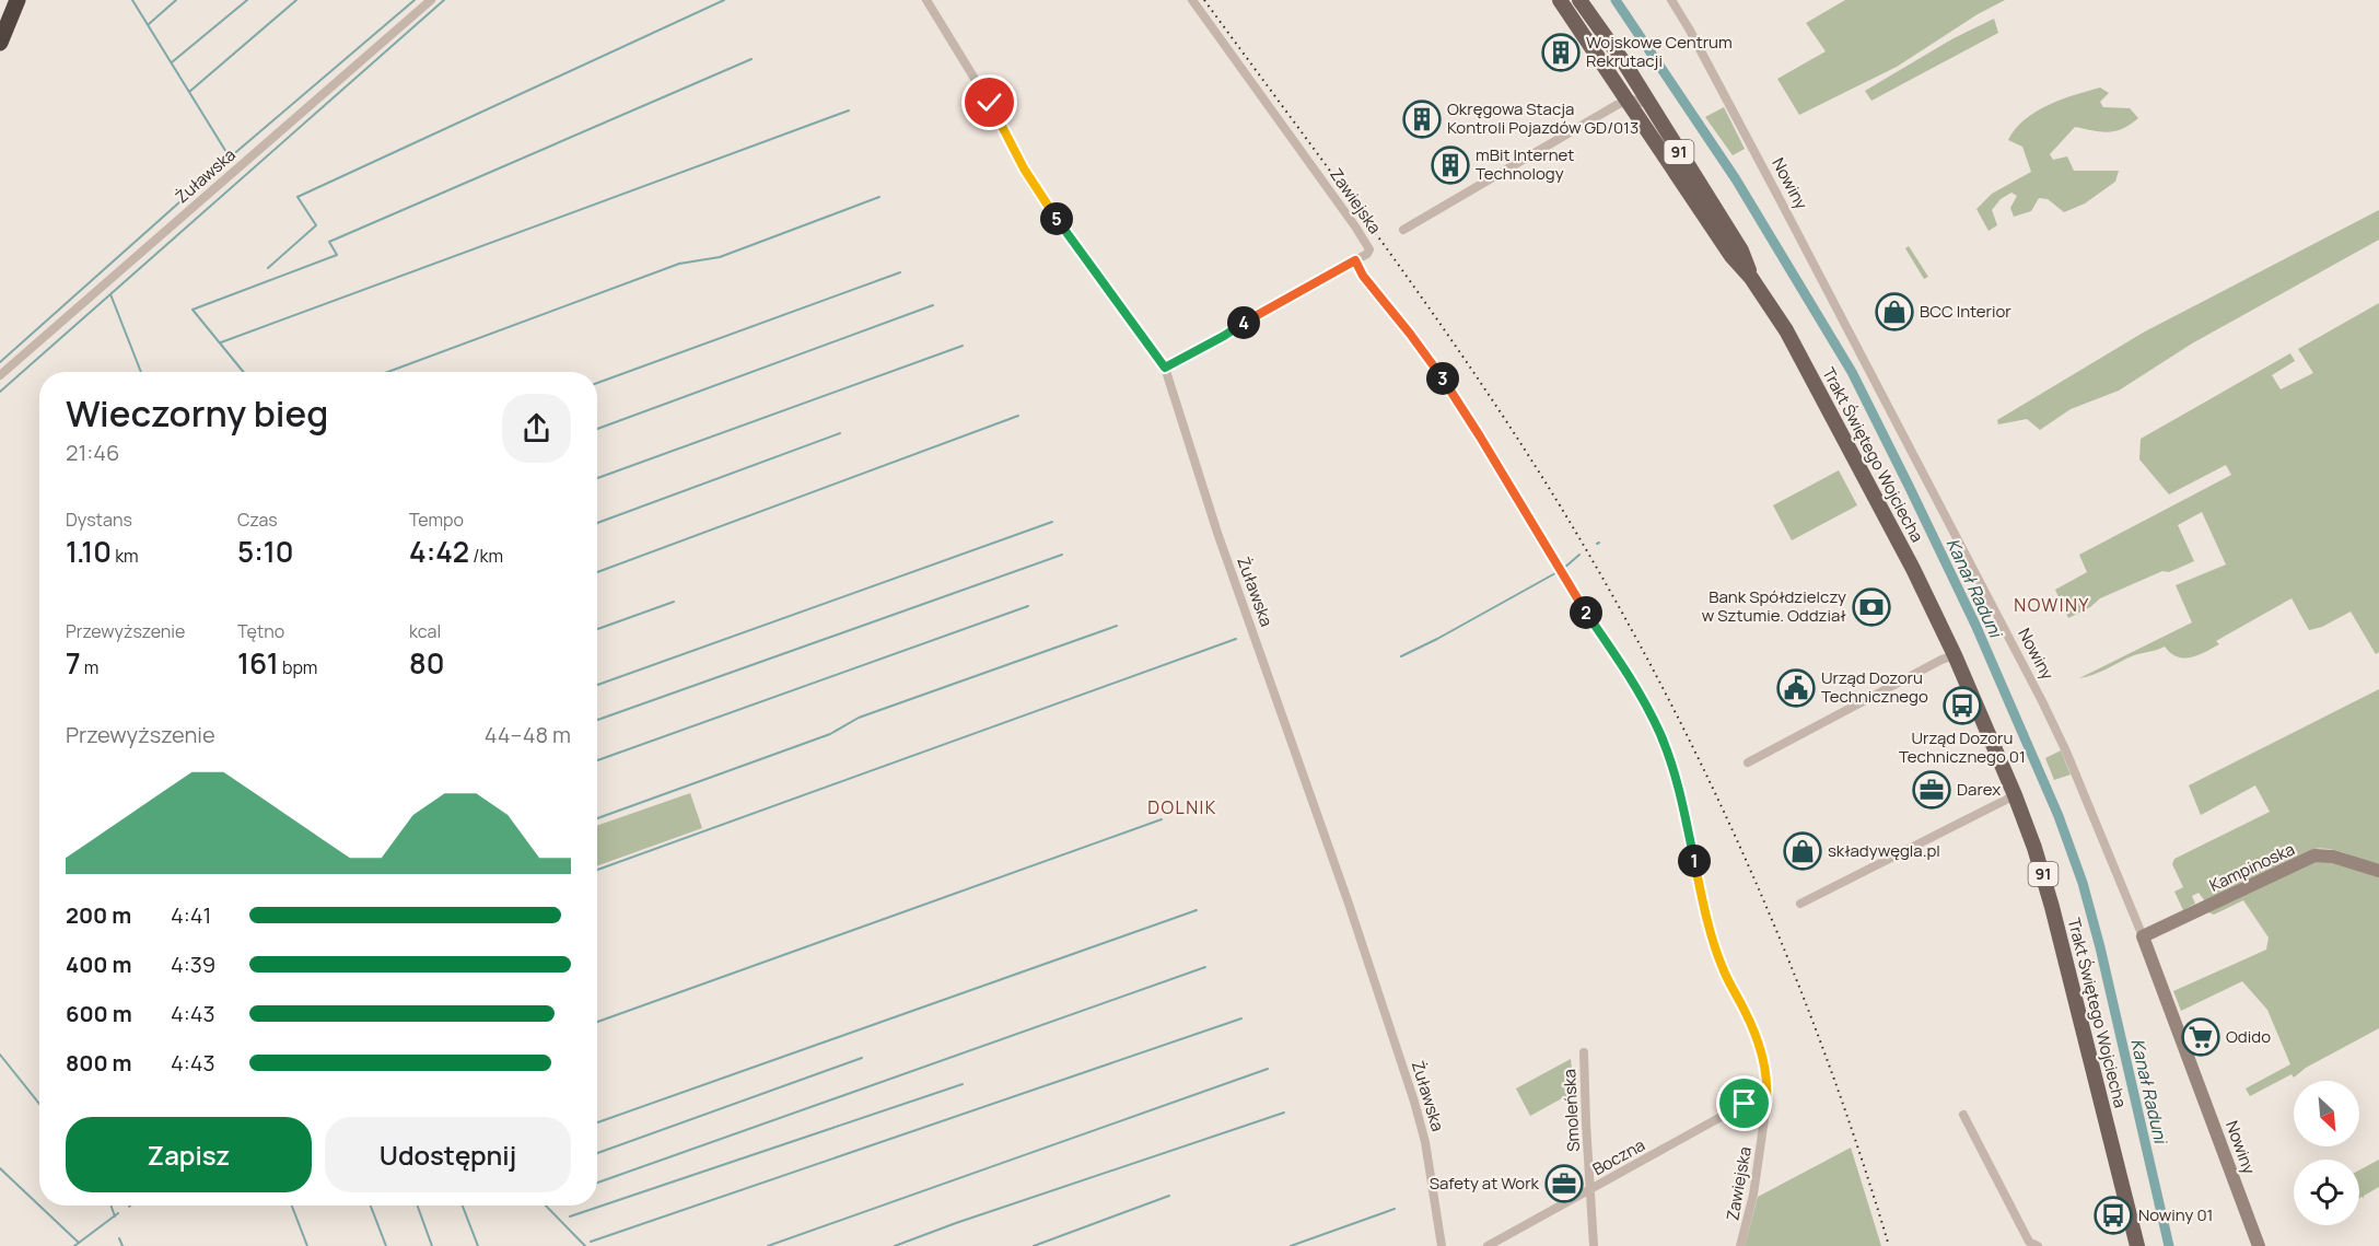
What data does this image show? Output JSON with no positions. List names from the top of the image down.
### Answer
{
  "streets": {
    "main road": ["91", "Trakt Świętego Wojciecha"],
    "street": [
      "Żuławska",
      "Nowiny",
      "Zawiejska",
      "Kampinoska",
      "Smoleńska",
      "Boczna"
    ]
  },
  "crossings": [
    ["Nowiny", "Kampinoska"],
    ["Zawiejska", "Boczna"],
    ["Smoleńska", "Boczna"]
  ],
  "districts": ["NOWINY", "DOLNIK"],
  "water": ["Kanał Raduni"],
  "places": {
    "building": ["Wojskowe Centrum Rekrutacji", "Okręgowa Stacja Kontroli Pojazdów GD/013", "mBit Internet Technology"],
    "shop": ["BCC Interior", "składywęgla.pl"],
    "bank": ["Bank Spółdzielczy w Sztumie. Oddział"],
    "public building": ["Urząd Dozoru Technicznego"],
    "bus stop": ["Urząd Dozoru Technicznego 01", "Nowiny 01"],
    "office": ["Darex", "Safety at Work"],
    "supermarket": ["Odido"]
  },
  "north": "bottom right",
  "page": {
    "pins": [
      "5",
      "4",
      "3",
      "2",
      "1"
    ],
    "heading": ["Wieczorny bieg", "21:46"],
    "stats": [
      ["Dystans", "1.10 km"],
      ["Czas", "5:10"],
      ["Tempo", "4:42 /km"],
      ["Przewyższenie", "7 m"],
      ["Tętno", "161 bpm"],
      ["kcal", "80"]
    ],
    "chart": ["Przewyższenie", "44–48 m"],
    "list": [
      {
        "name": "200 m",
        "note": "4:41"
      },
      {
        "name": "400 m",
        "note": "4:39"
      },
      {
        "name": "600 m",
        "note": "4:43"
      },
      {
        "name": "800 m",
        "note": "4:43"
      }
    ],
    "buttons": ["Zapisz", "Udostępnij"]
  }
}
